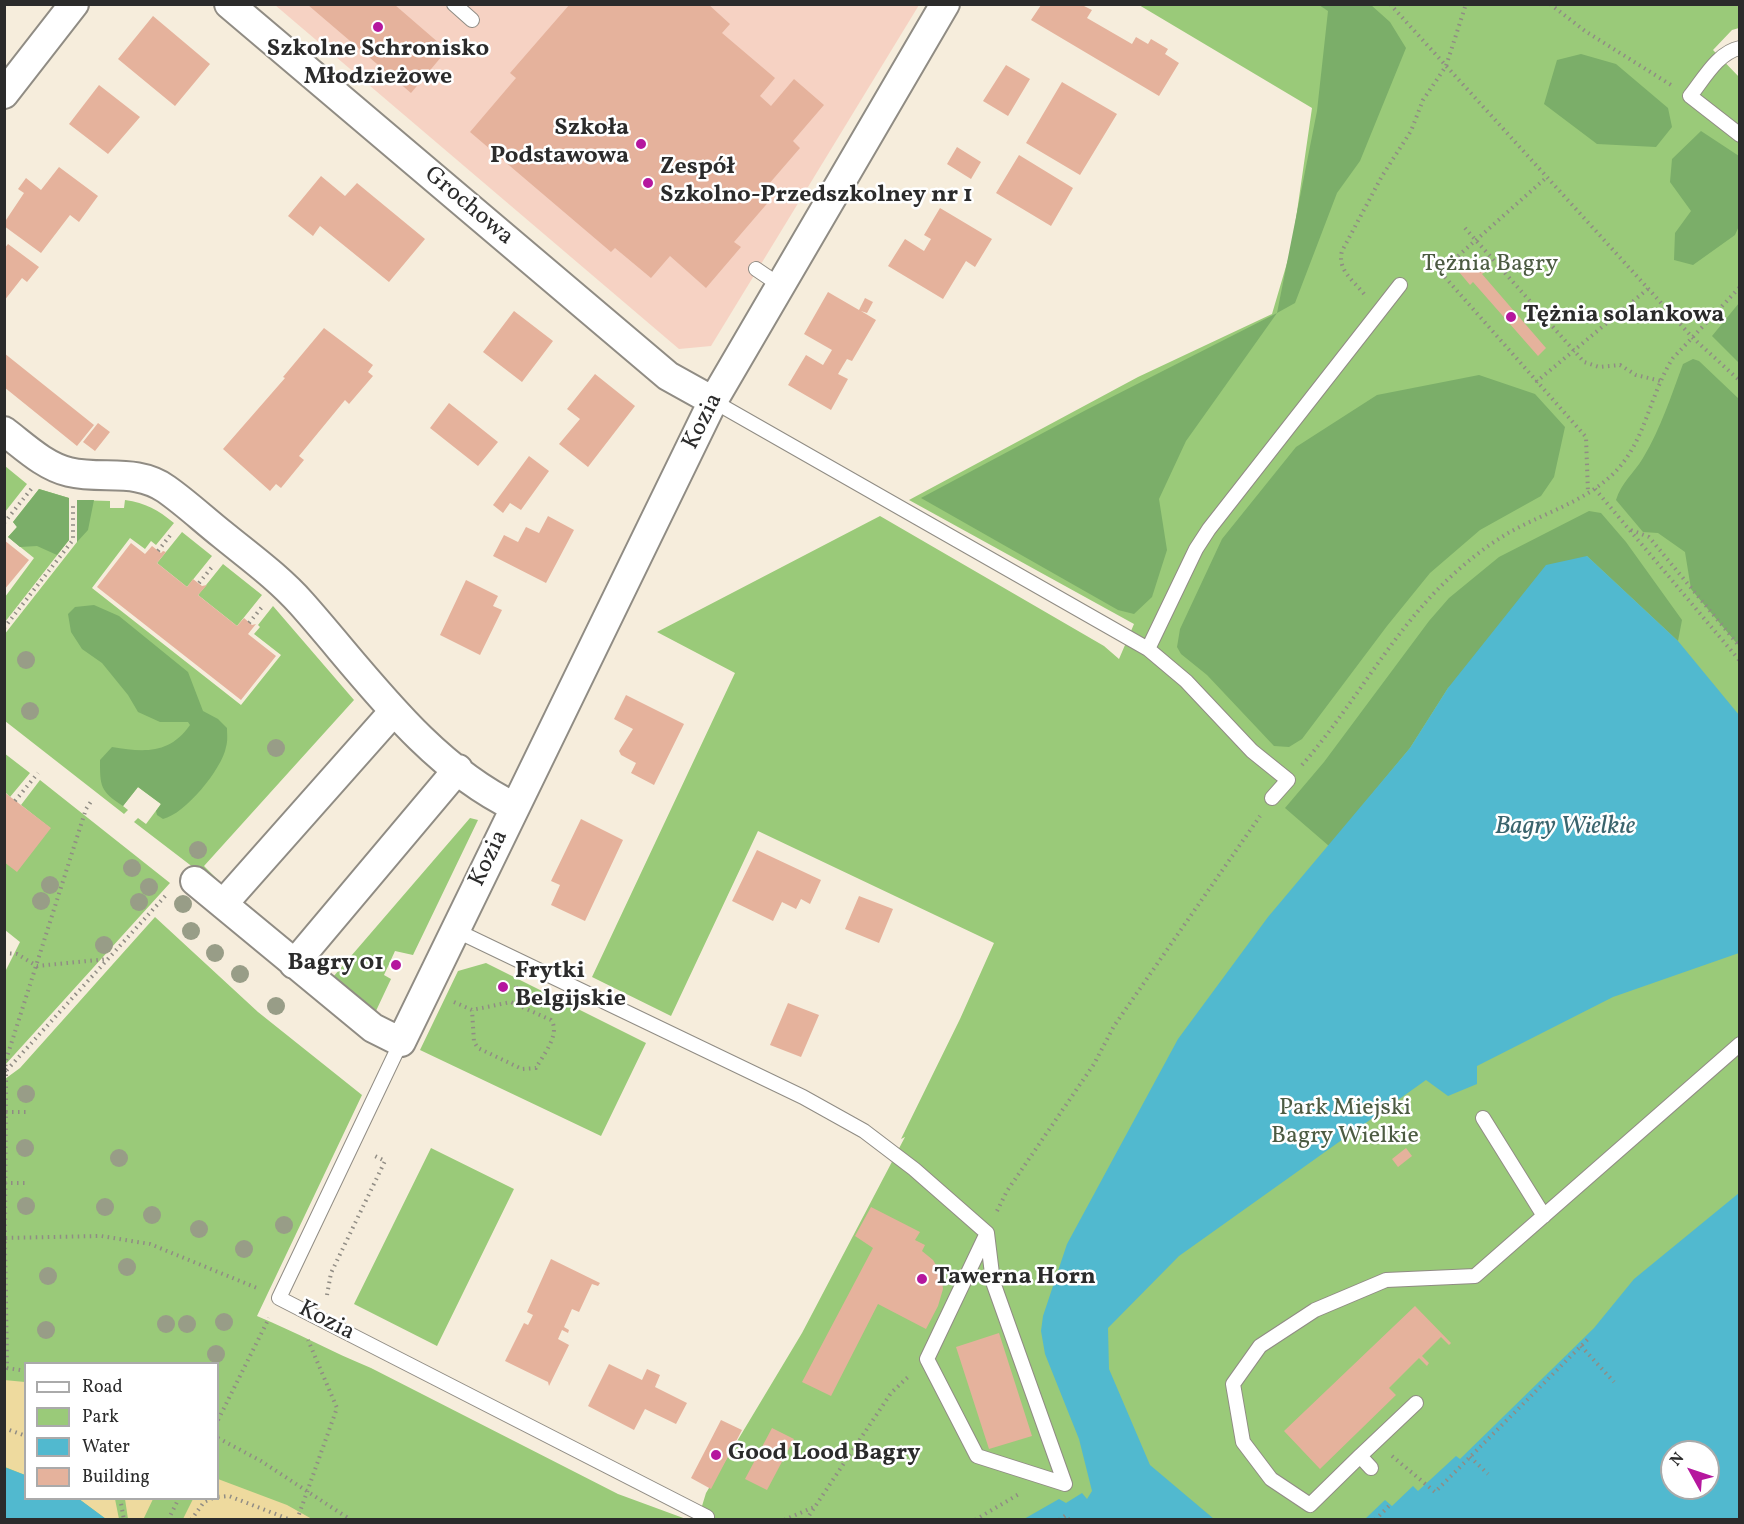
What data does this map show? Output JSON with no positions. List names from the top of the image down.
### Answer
{
  "streets": {
    "street": ["Grochowa", "Kozia"]
  },
  "crossings": [
    ["Grochowa", "Kozia"]
  ],
  "water": ["Bagry Wielkie"],
  "parks": ["Tężnia Bagry", "Park Miejski Bagry Wielkie"],
  "places": [
    "Szkolne Schronisko Młodzieżowe",
    "Szkoła Podstawowa",
    "Zespół Szkolno-Przedszkolney nr 1",
    "Tężnia solankowa",
    "Bagry 01",
    "Frytki Belgijskie",
    "Tawerna Horn",
    "Good Lood Bagry"
  ],
  "legend": [
    "Road",
    "Park",
    "Water",
    "Building"
  ],
  "north": "top left"
}
